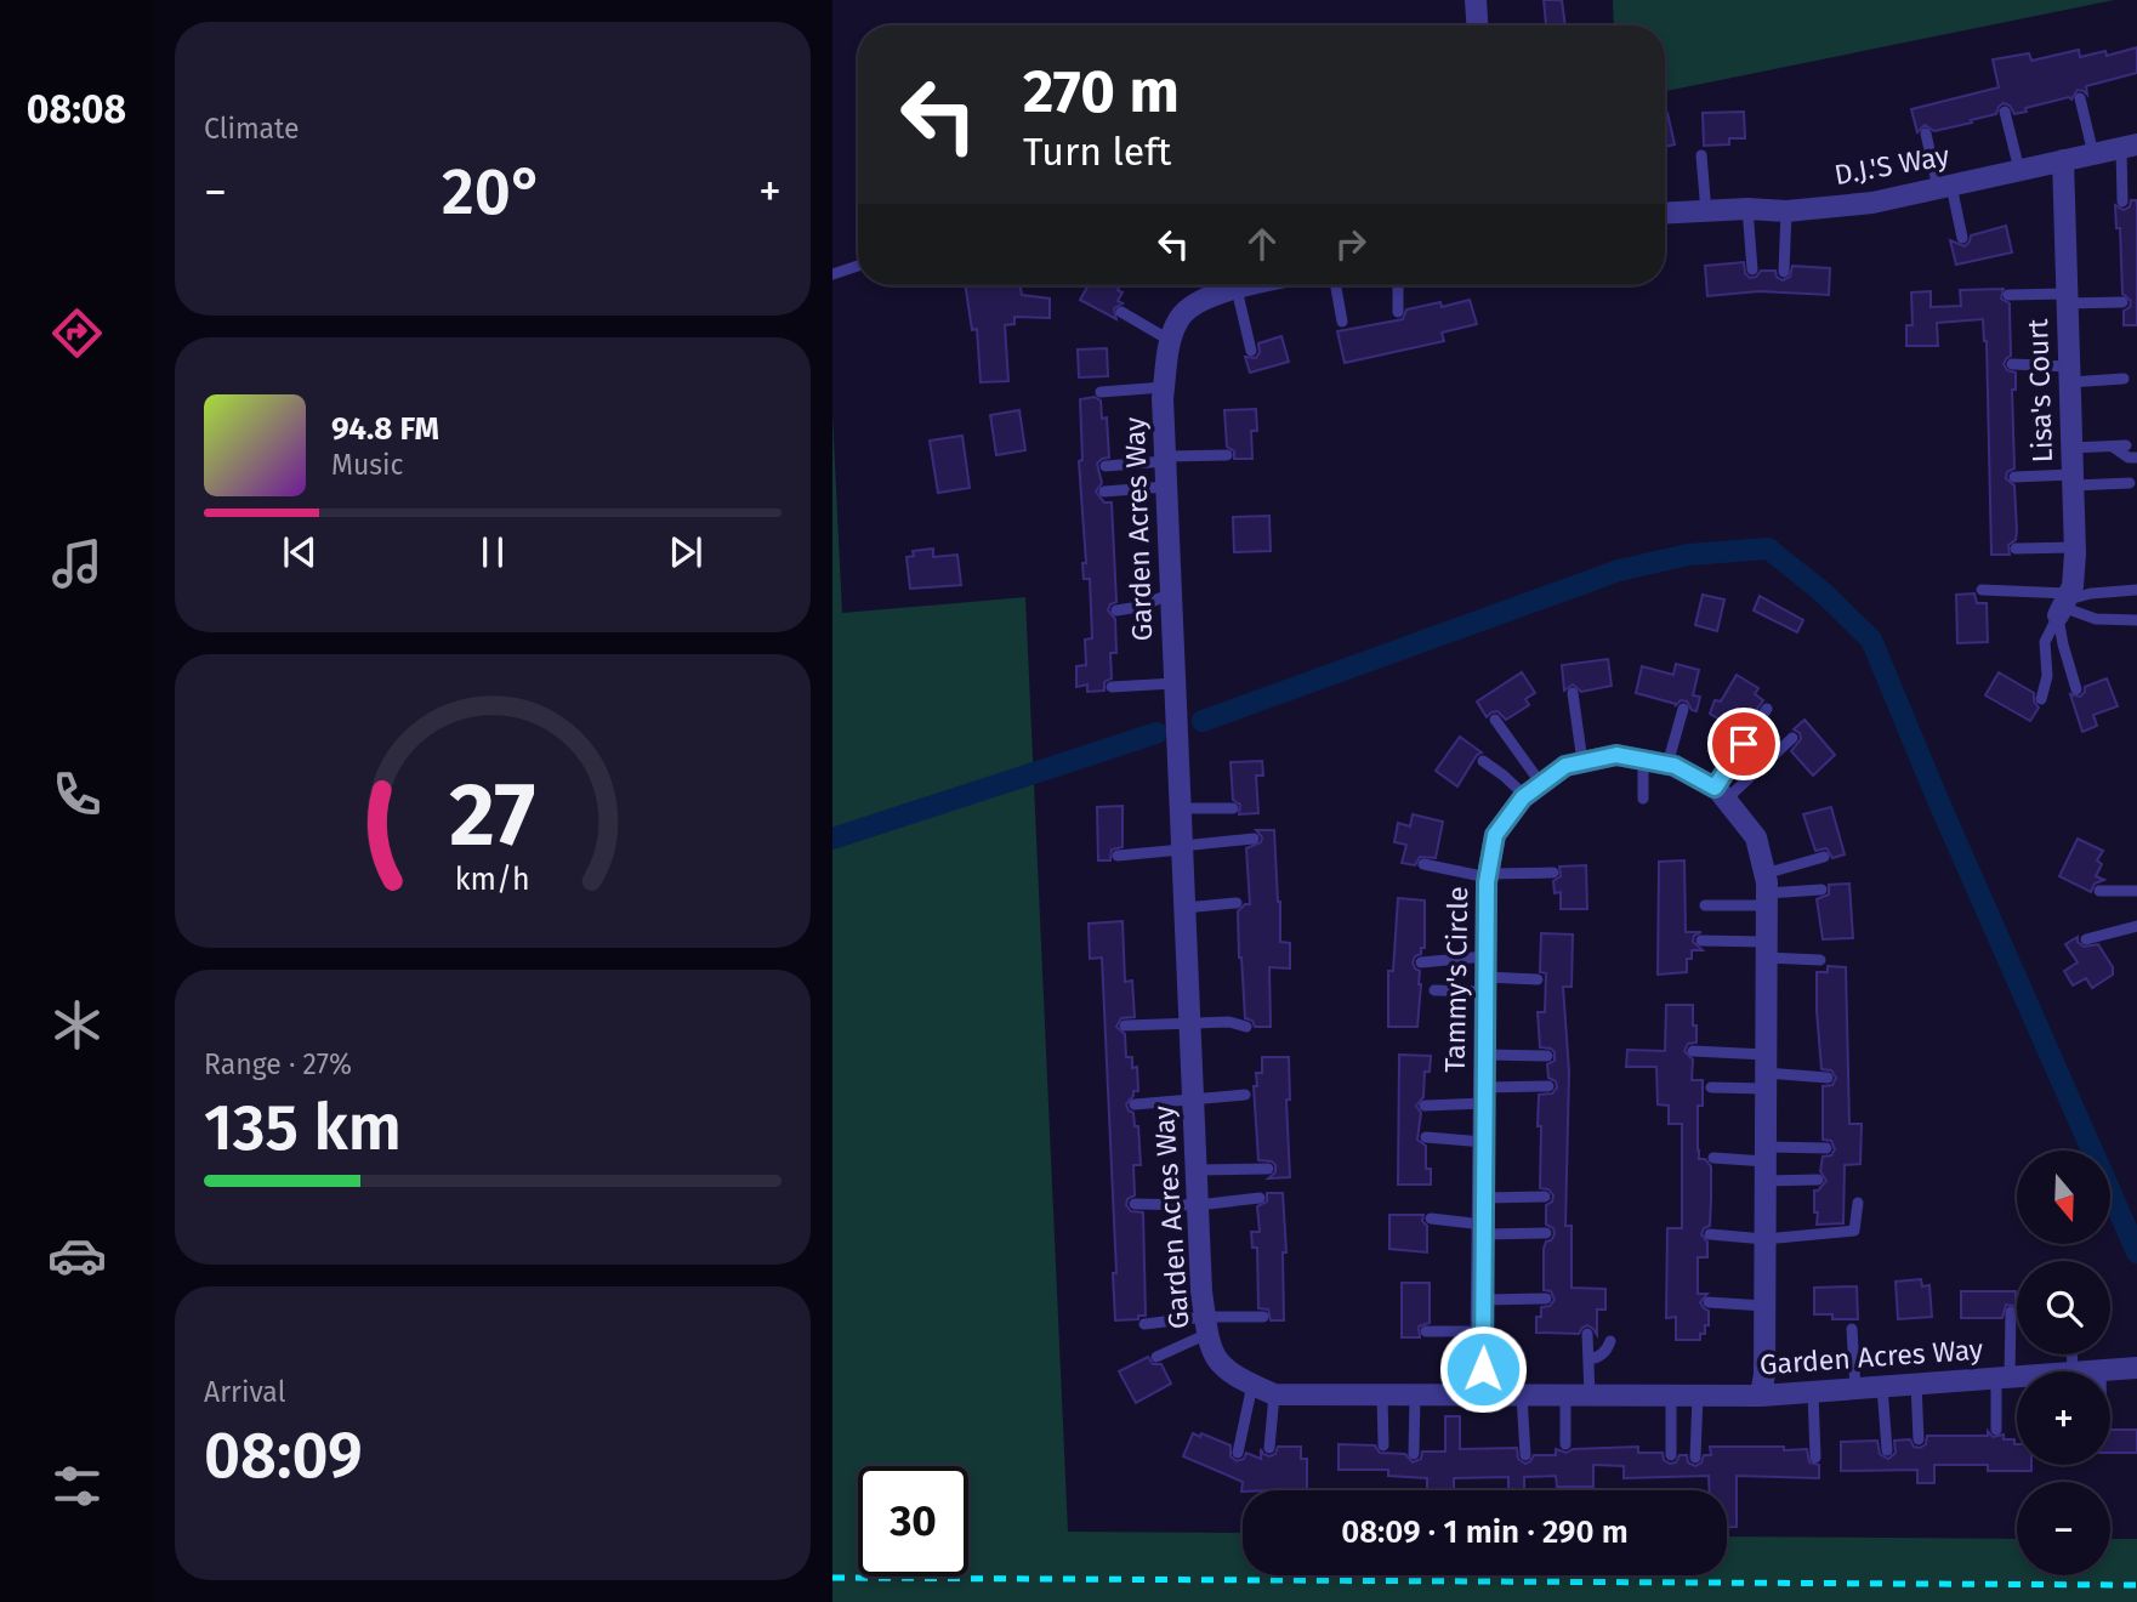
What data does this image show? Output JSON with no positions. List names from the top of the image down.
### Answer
{
  "streets": {
    "street": [
      "D.J.'S Way",
      "Lisa's Court",
      "Garden Acres Way",
      "Tammy's Circle"
    ]
  },
  "crossings": [
    ["D.J.'S Way", "Lisa's Court"],
    ["Garden Acres Way", "Tammy's Circle"]
  ],
  "north": "bottom",
  "page": {
    "tabs": "08:08",
    "tile": [
      "Climate",
      ["Range · 27%", "135 km"],
      ["Arrival", "08:09"]
    ],
    "turn": ["270 m", "Turn left"],
    "heat": ["−", "20°", "+"],
    "song": ["94.8 FM", "Music"],
    "map_buttons": ["+", "−"],
    "limit": "30",
    "trip": "08:09 · 1 min · 290 m",
    "gauge": ["27", "km/h"]
  }
}
